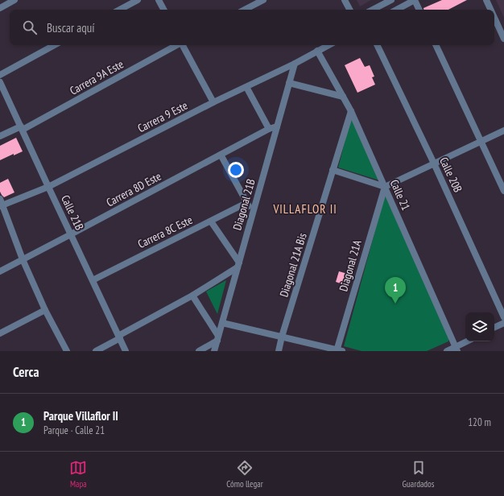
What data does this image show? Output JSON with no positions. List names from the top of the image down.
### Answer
{
  "streets": {
    "street": [
      "Carrera 9A Este",
      "Carrera 9 Este",
      "Calle 20B",
      "Carrera 8D Este",
      "Calle 21",
      "Diagonal 21B",
      "Calle 21B",
      "Carrera 8C Este",
      "Diagonal 21A Bis",
      "Diagonal 21A"
    ]
  },
  "crossings": [
    ["Carrera 9A Este", "Calle 21B"],
    ["Carrera 9 Este", "Calle 21"],
    ["Carrera 9 Este", "Diagonal 21B"],
    ["Carrera 9 Este", "Calle 21B"],
    ["Carrera 8D Este", "Diagonal 21B"],
    ["Carrera 8D Este", "Calle 21B"],
    ["Calle 21", "Diagonal 21A Bis"],
    ["Calle 21", "Diagonal 21A"],
    ["Calle 21B", "Carrera 8C Este"]
  ],
  "districts": ["VILLAFLOR II"],
  "page": {
    "search": "Buscar aquí",
    "pins": "1",
    "heading": "Cerca",
    "list": [
      {
        "mark": "1",
        "name": "Parque Villaflor II",
        "note": "Parque · Calle 21",
        "value": "120 m"
      }
    ],
    "nav": ["Mapa", "Cómo llegar", "Guardados"]
  }
}
